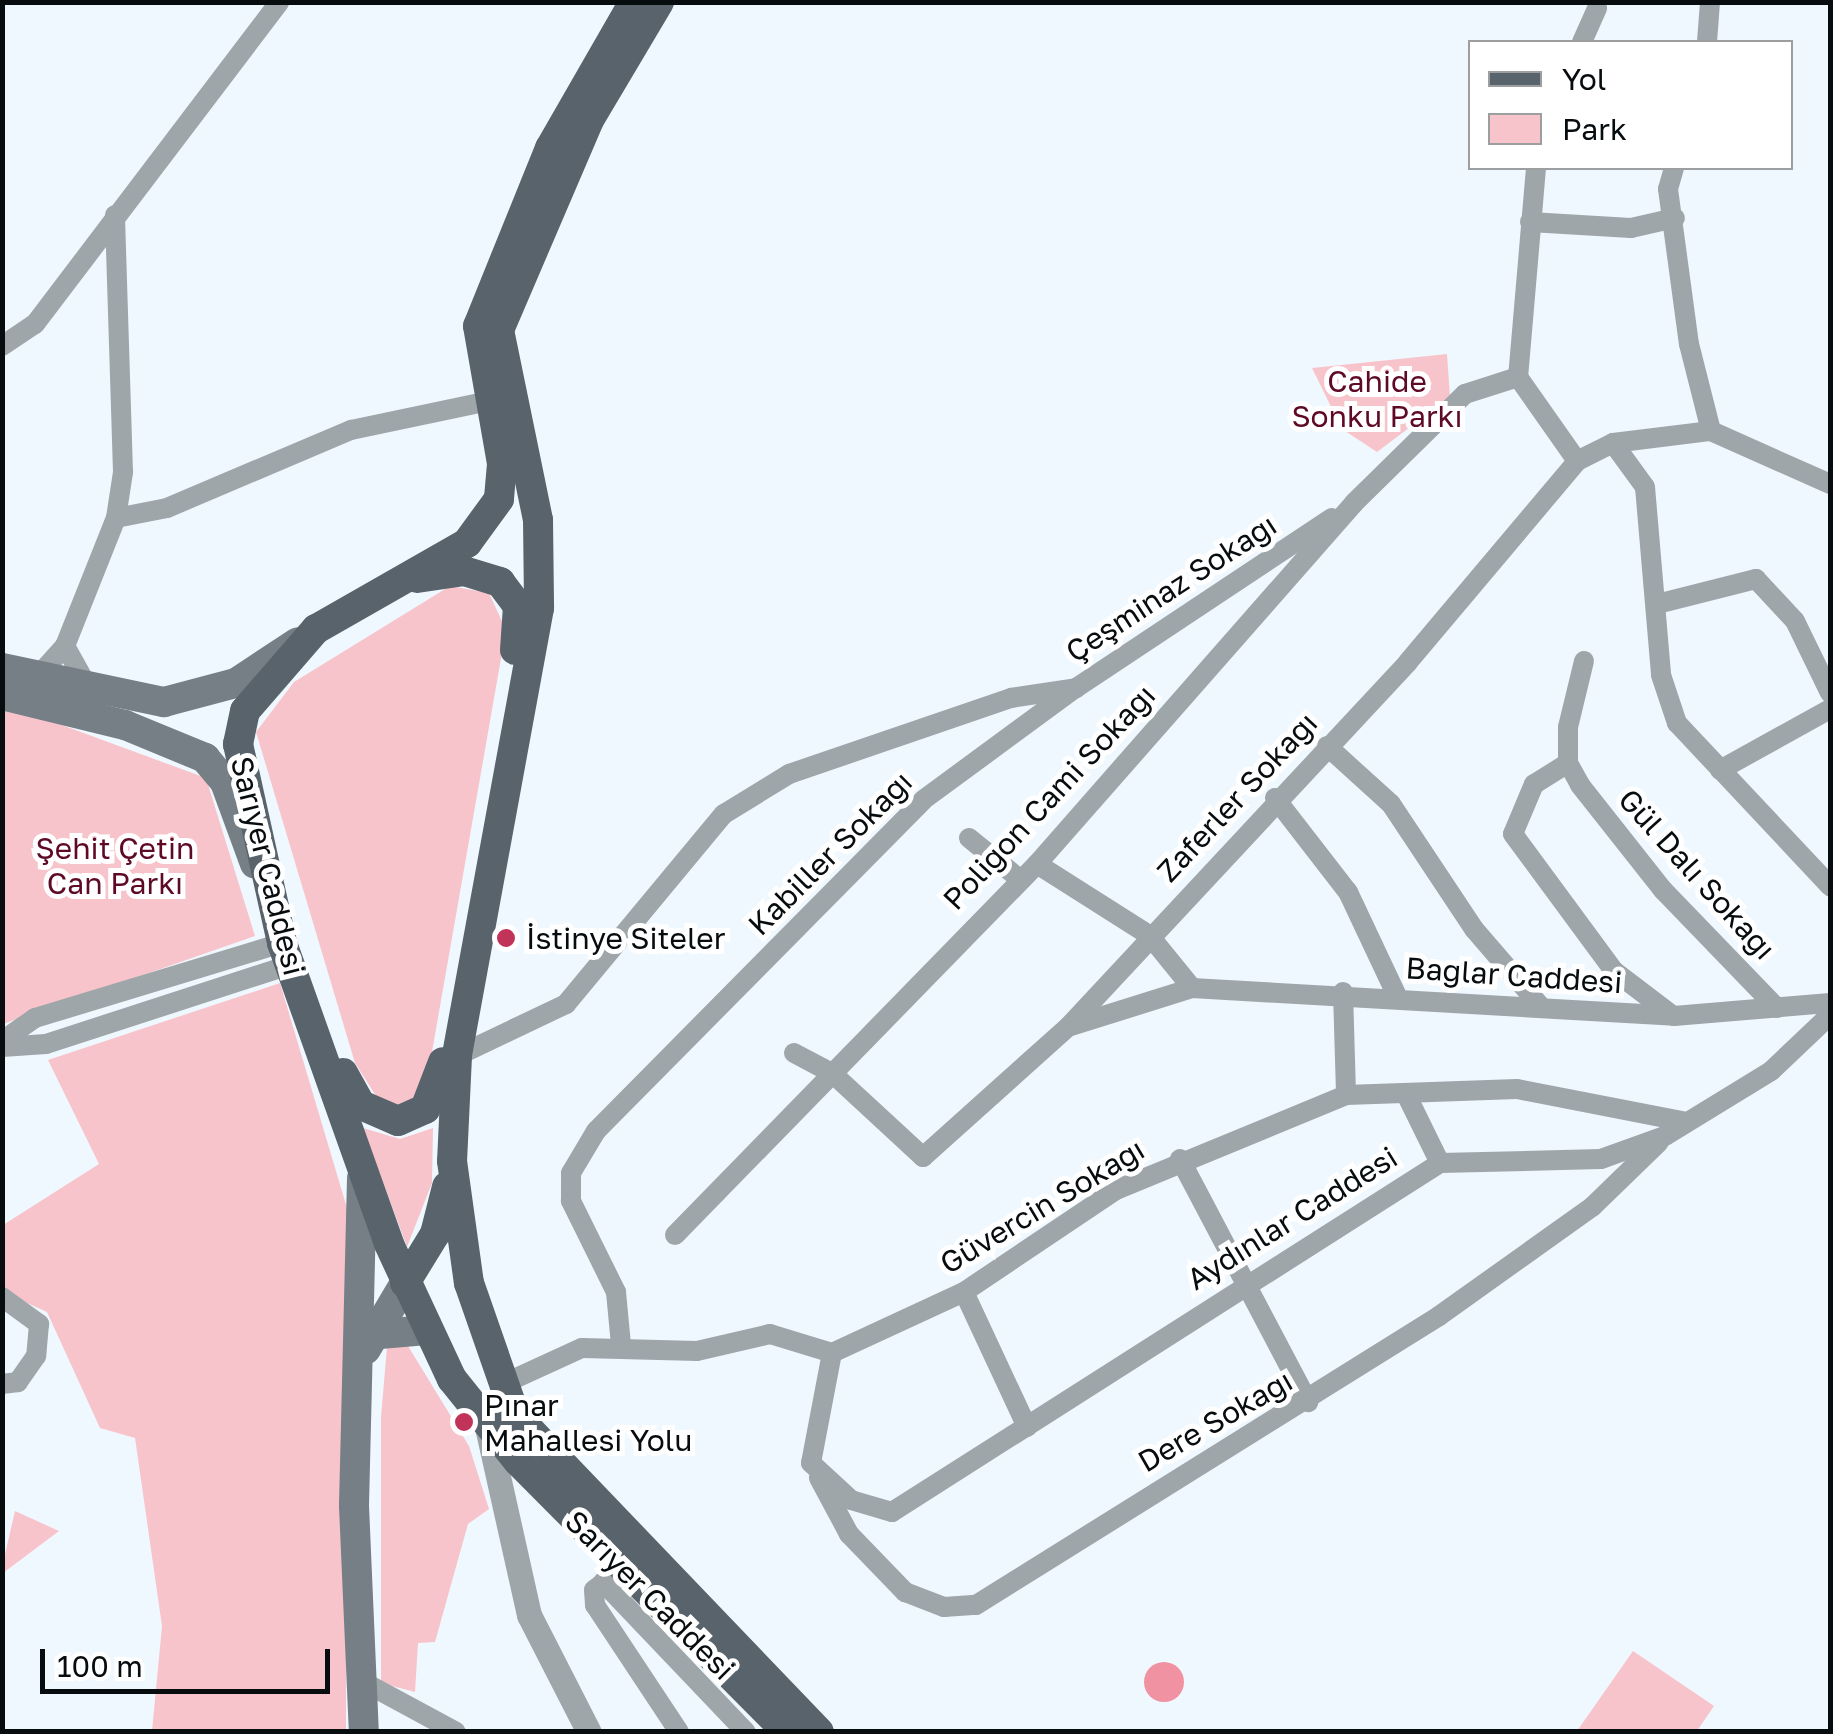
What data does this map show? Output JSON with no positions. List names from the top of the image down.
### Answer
{
  "streets": {
    "main road": ["Sarıyer Caddesi"],
    "street": [
      "Çeşminaz Sokağı",
      "Poligon Cami Sokağı",
      "Zaferler Sokağı",
      "Kabiller Sokağı",
      "Gül Dalı Sokağı",
      "Bağlar Caddesi",
      "Güvercin Sokağı",
      "Aydınlar Caddesi",
      "Dere Sokağı"
    ]
  },
  "crossings": [
    ["Çeşminaz Sokağı", "Poligon Cami Sokağı"],
    ["Çeşminaz Sokağı", "Kabiller Sokağı"],
    ["Çeşminaz Sokağı", "Sarıyer Caddesi"],
    ["Poligon Cami Sokağı", "Zaferler Sokağı"],
    ["Zaferler Sokağı", "Bağlar Caddesi"],
    ["Gül Dalı Sokağı", "Bağlar Caddesi"],
    ["Güvercin Sokağı", "Aydınlar Caddesi"],
    ["Aydınlar Caddesi", "Dere Sokağı"]
  ],
  "parks": ["Cahide Sonku Parkı", "Şehit Çetin Can Parkı"],
  "places": ["İstinye Siteler", "Pınar Mahallesi Yolu"],
  "legend": ["Yol", "Park"],
  "scale_bar": "100 m"
}
